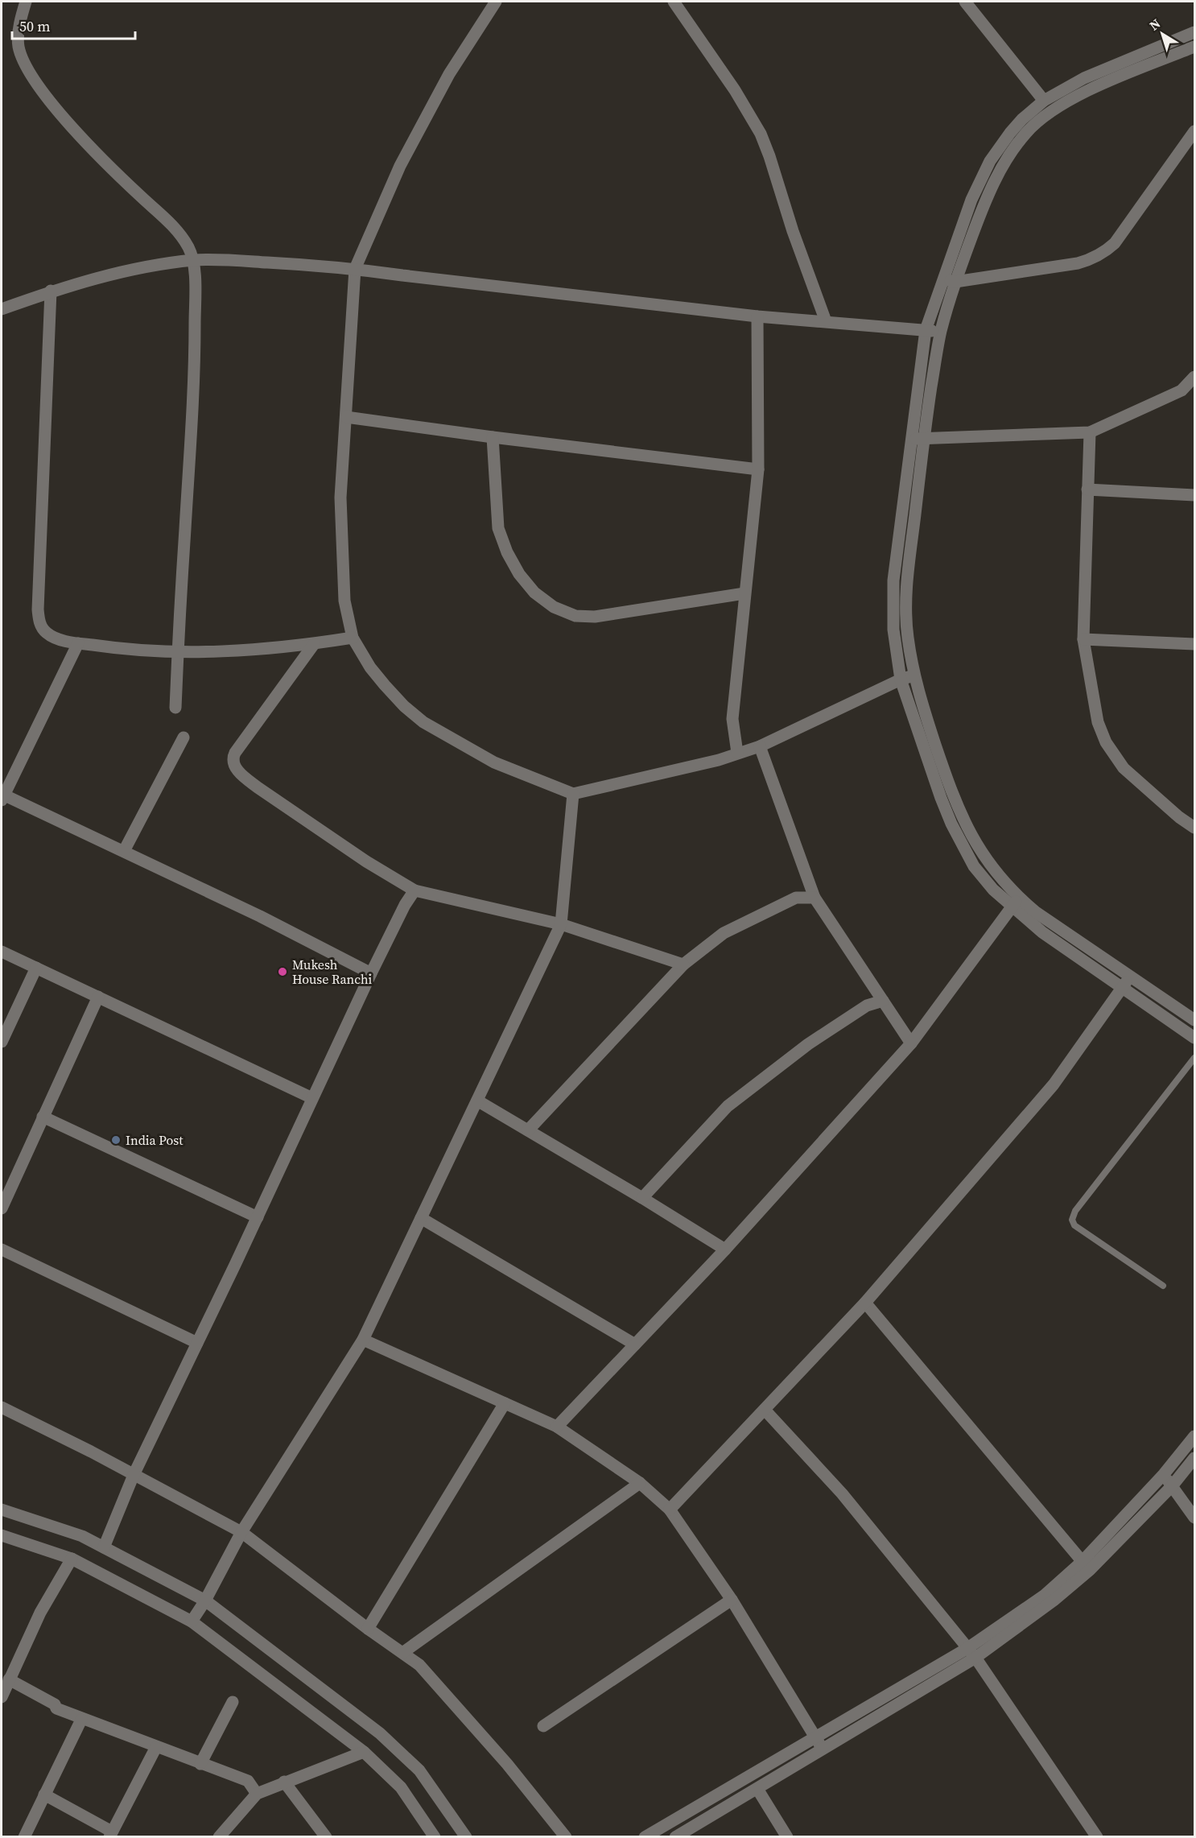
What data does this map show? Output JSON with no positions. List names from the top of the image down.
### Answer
{
  "places": ["Mukesh House Ranchi", "India Post"],
  "scale_bar": "50 m",
  "north": "top left"
}
